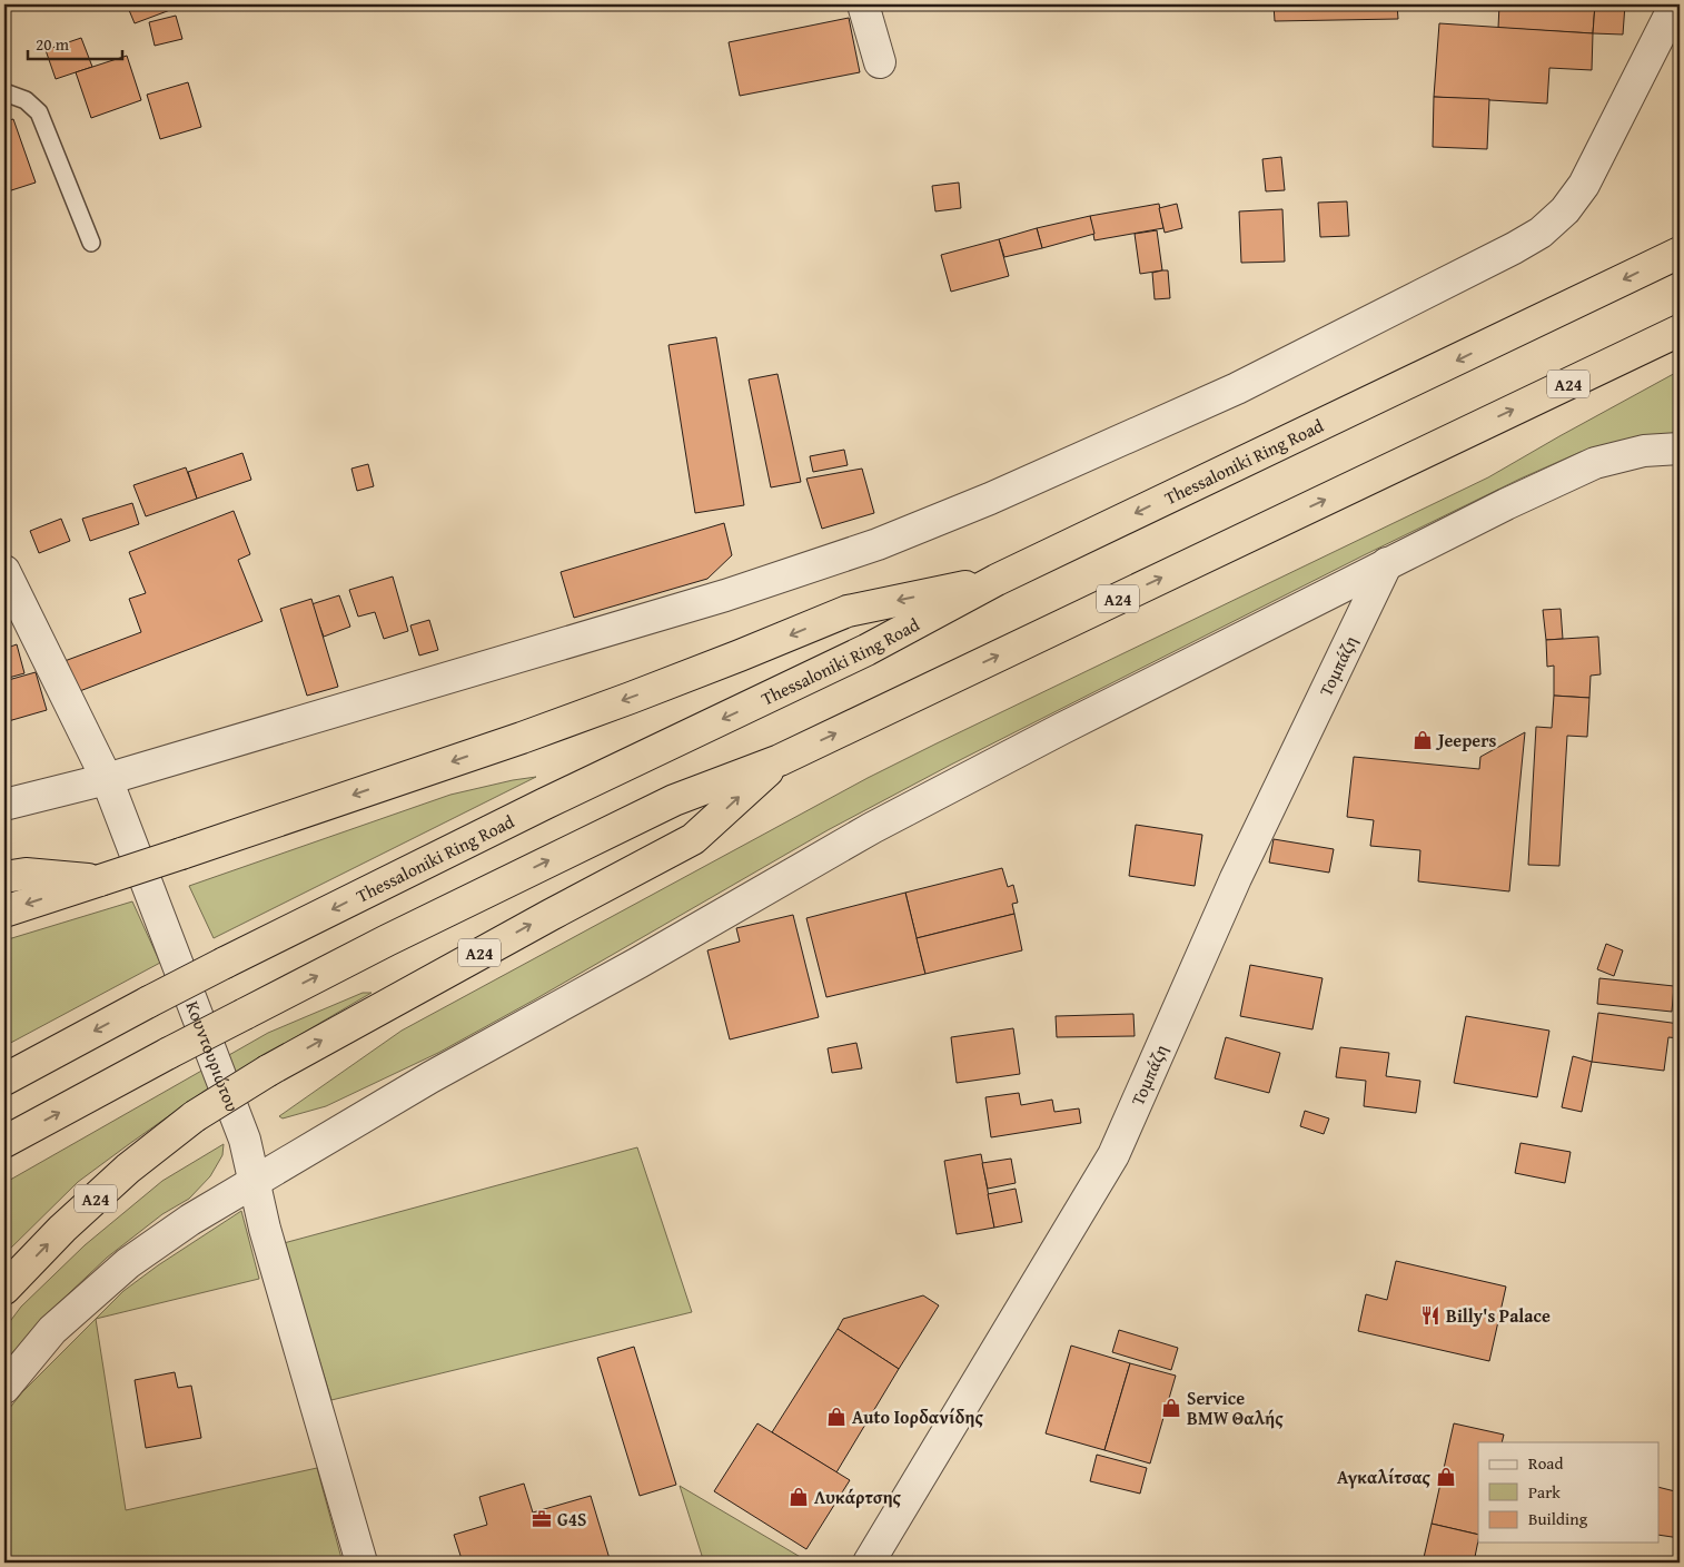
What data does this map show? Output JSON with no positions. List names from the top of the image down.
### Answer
{
  "streets": {
    "highway": ["Α24", "Thessaloniki Ring Road"],
    "street": ["Τομπάζη", "Κουντουριώτου"]
  },
  "places": {
    "shop": [
      "Jeepers",
      "Service BMW Θαλής",
      "Auto Ιορδανίδης",
      "Αγκαλίτσας",
      "Λυκάρτσης"
    ],
    "restaurant": ["Billy's Palace"],
    "office": ["G4S"]
  },
  "legend": ["Road", "Park", "Building"],
  "scale_bar": "20 m"
}
